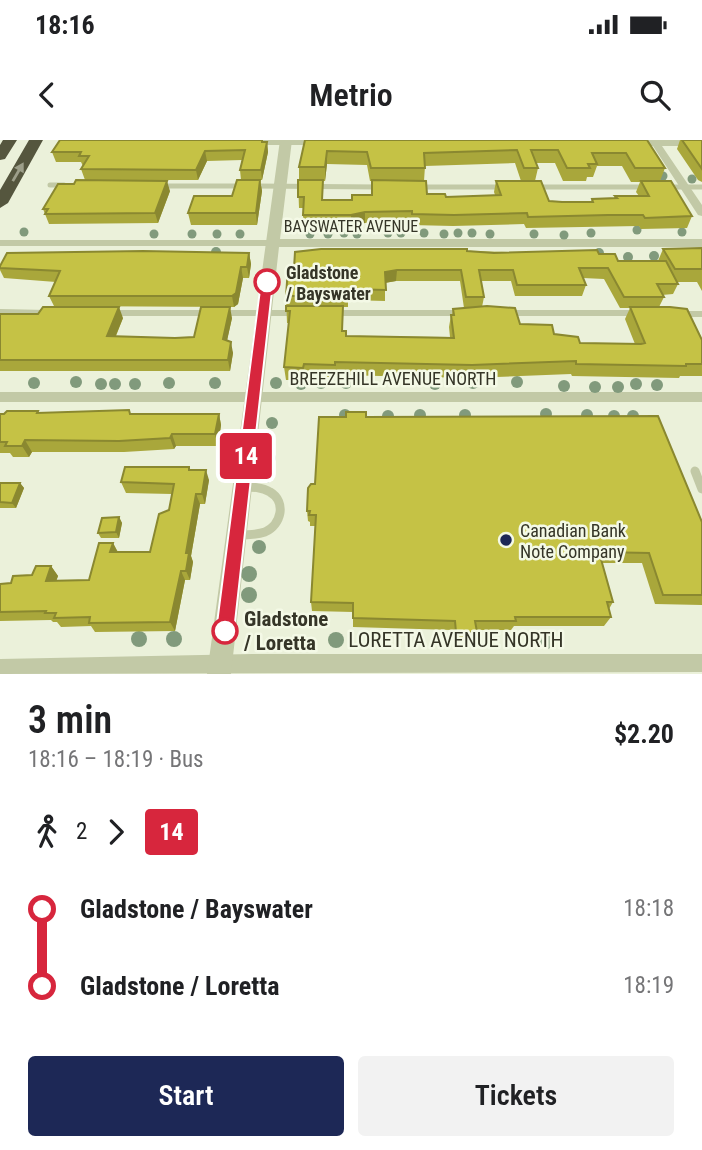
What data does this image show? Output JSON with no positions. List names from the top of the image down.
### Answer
{
  "streets": {
    "street": ["BAYSWATER AVENUE", "BREEZEHILL AVENUE NORTH", "LORETTA AVENUE NORTH"]
  },
  "places": ["Gladstone / Bayswater", "Canadian Bank Note Company", "Gladstone / Loretta"],
  "lines": ["bus line 14"],
  "page": {
    "status": "18:16",
    "header": "Metrio",
    "on_map": "14",
    "heading": ["3 min", "18:16 – 18:19 · Bus", "$2.20"],
    "legs": ["2", "14"],
    "list": [
      {
        "name": "Gladstone / Bayswater",
        "value": "18:18"
      },
      {
        "name": "Gladstone / Loretta",
        "value": "18:19"
      }
    ],
    "buttons": ["Start", "Tickets"]
  }
}
